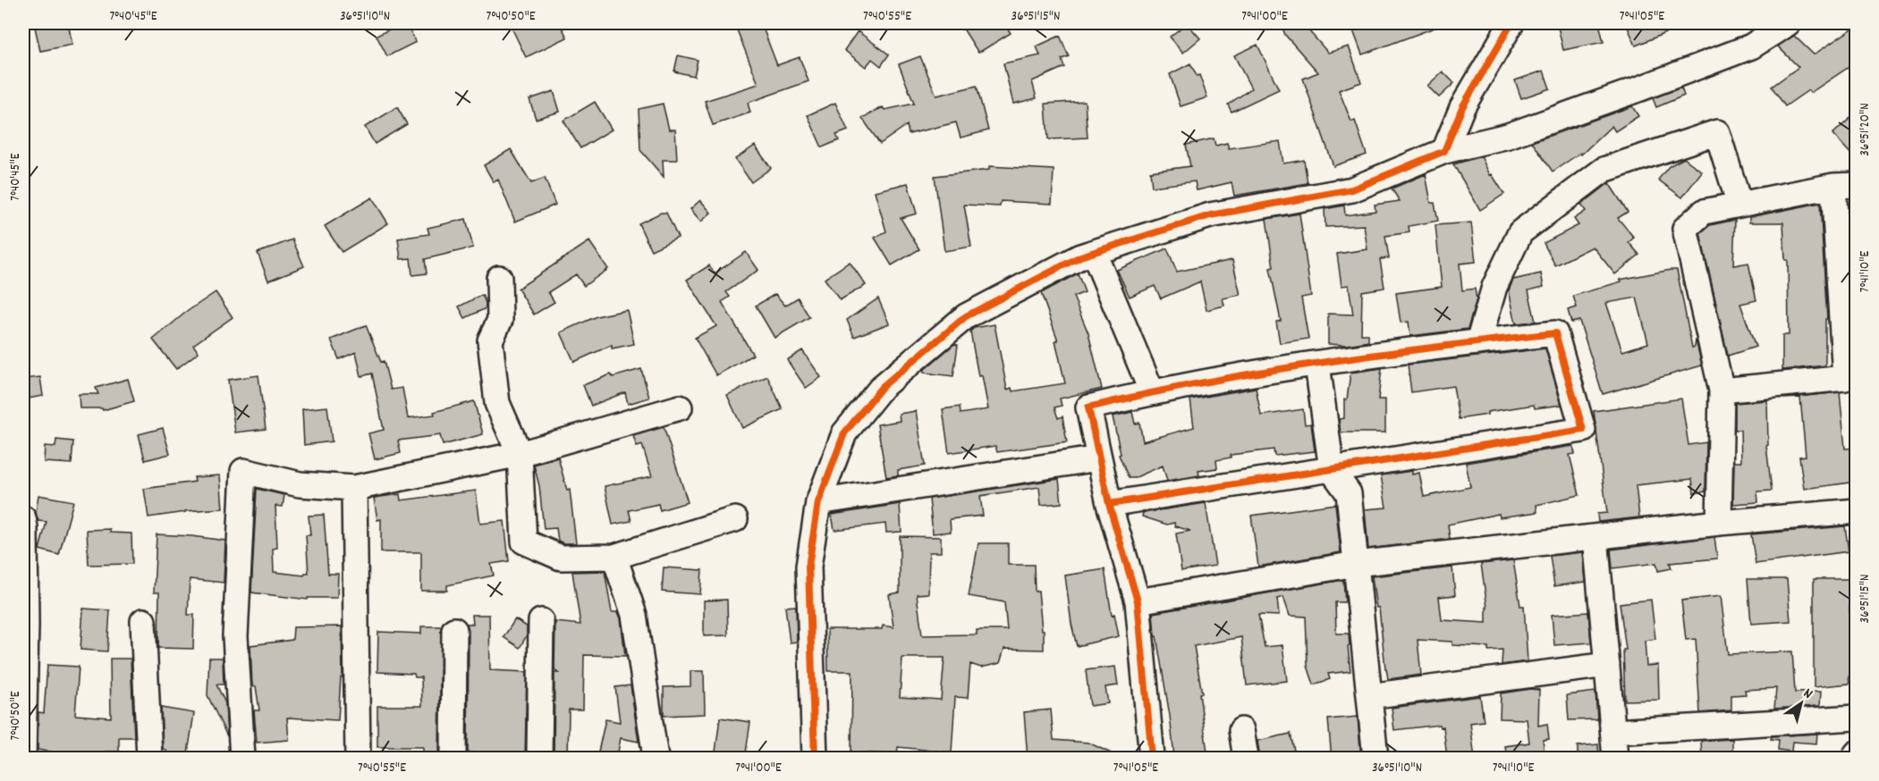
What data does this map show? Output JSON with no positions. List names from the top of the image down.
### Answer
{
  "north": "top right",
  "coordinates": [
    "7°40'45\"E",
    "36°51'10\"N",
    "7°40'50\"E",
    "7°40'55\"E",
    "36°51'15\"N",
    "7°41'00\"E",
    "7°41'05\"E",
    "36°51'20\"N",
    "7°41'10\"E"
  ]
}
